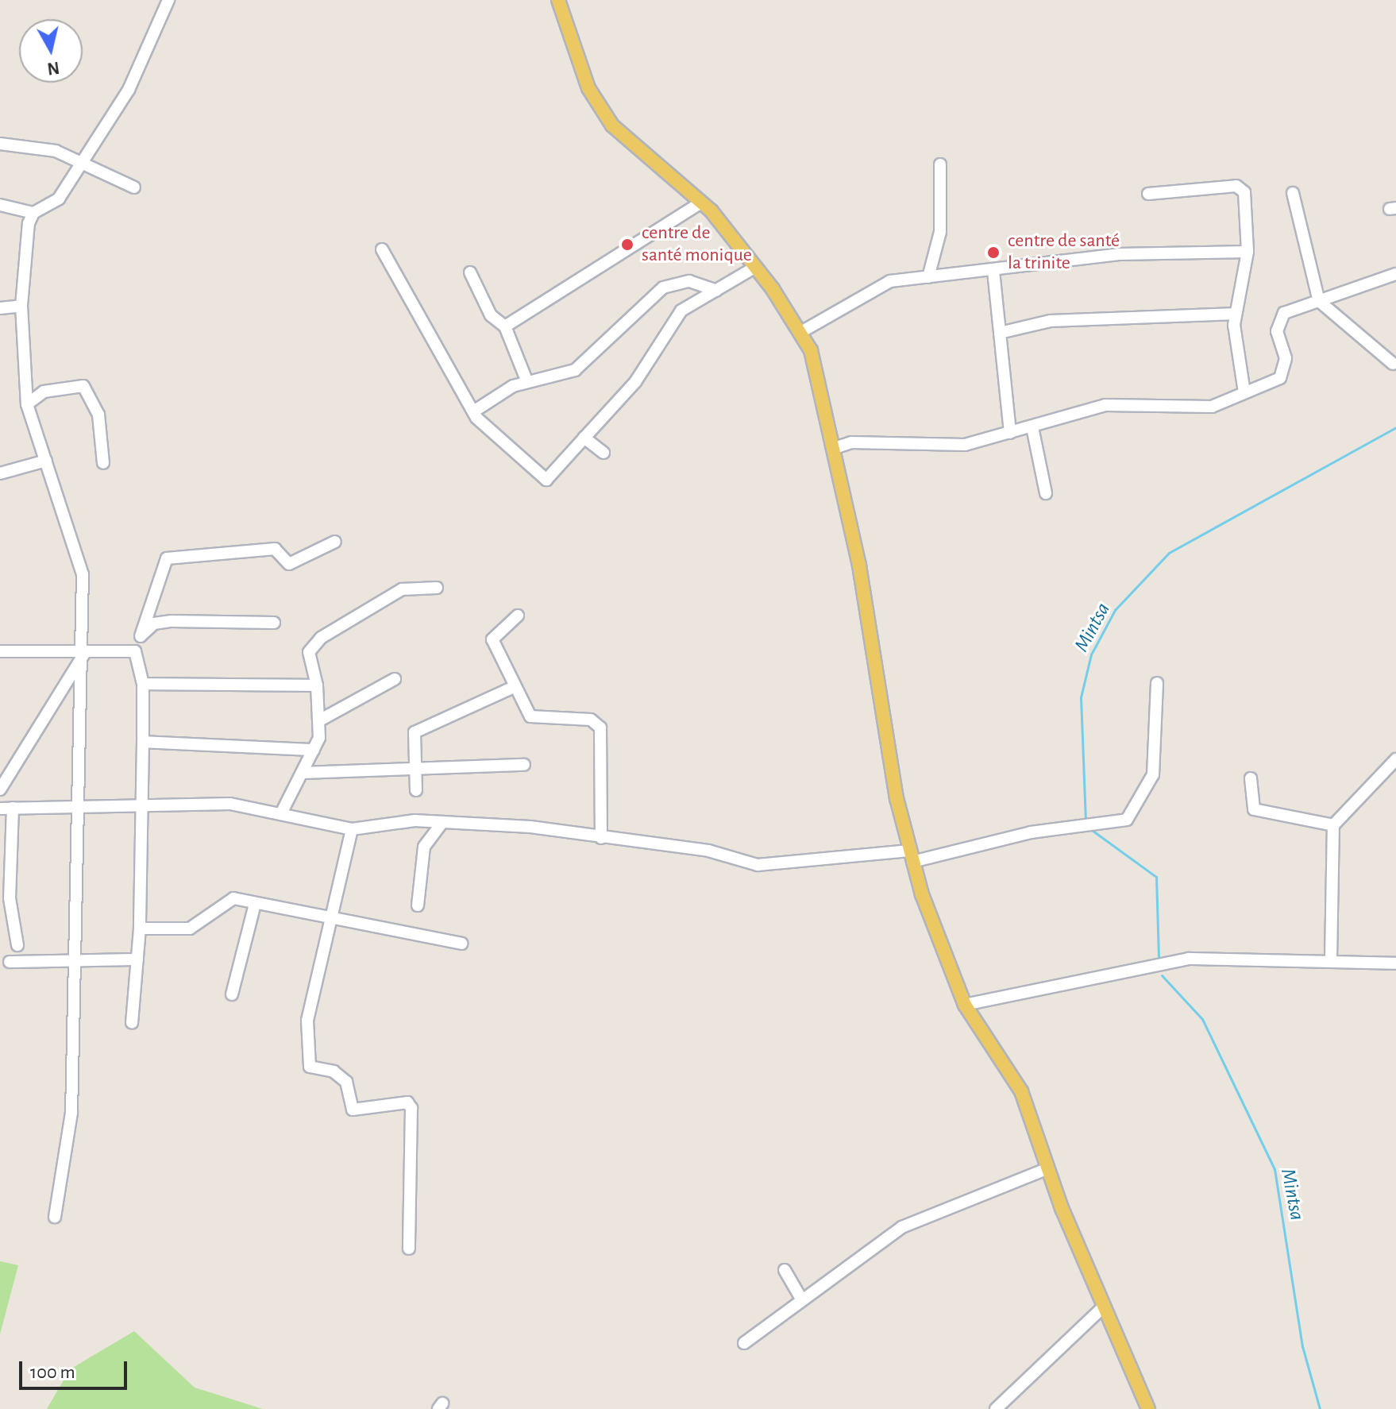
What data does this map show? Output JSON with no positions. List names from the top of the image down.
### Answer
{
  "water": ["Mintsa"],
  "places": ["centre de santé monique", "centre de santé la trinite"],
  "scale_bar": "100 m",
  "north": "bottom"
}
